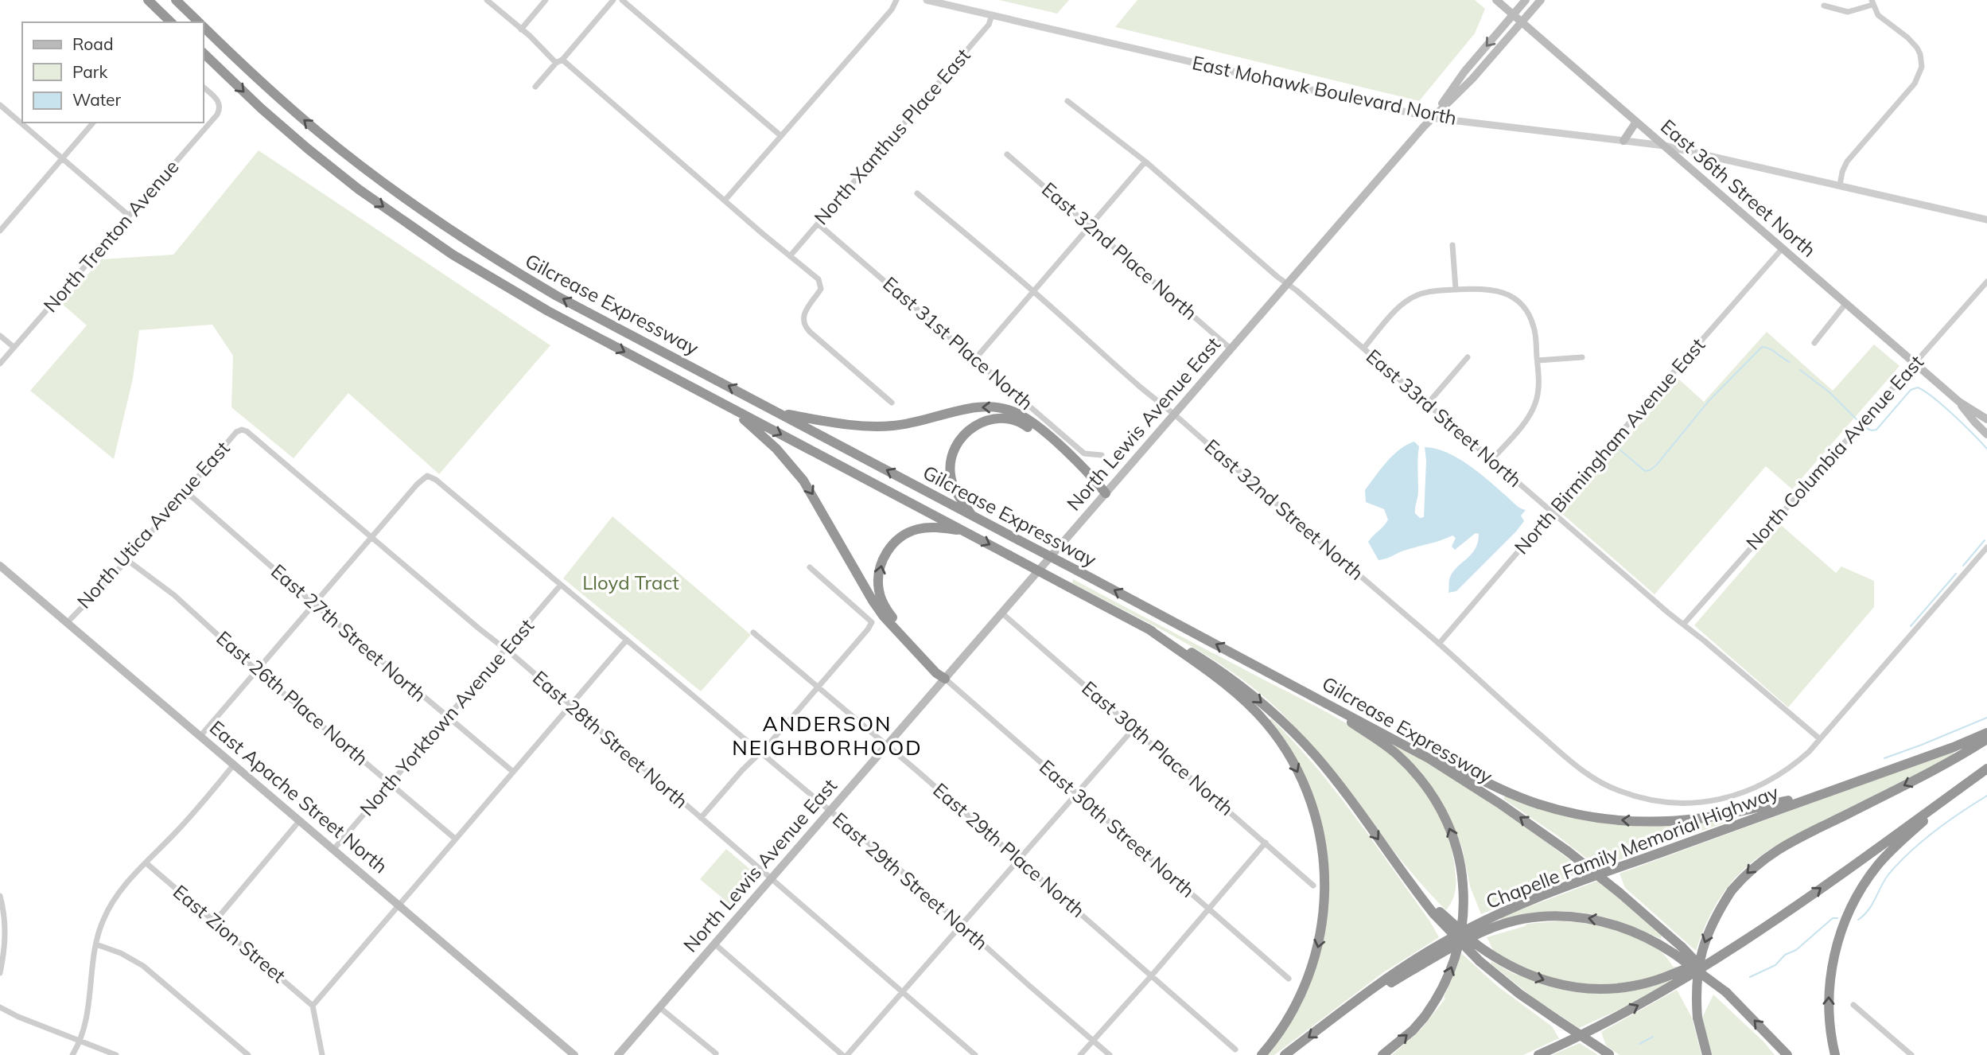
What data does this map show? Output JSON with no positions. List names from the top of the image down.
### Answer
{
  "streets": {
    "highway": ["Gilcrease Expressway", "Chapelle Family Memorial Highway"],
    "main road": ["East 36th Street North", "North Lewis Avenue East", "East Apache Street North"],
    "street": [
      "East Mohawk Boulevard North",
      "North Xanthus Place East",
      "North Trenton Avenue",
      "East 32nd Place North",
      "East 31st Place North",
      "East 33rd Street North",
      "North Birmingham Avenue East",
      "North Columbia Avenue East",
      "East 32nd Street North",
      "North Utica Avenue East",
      "East 27th Street North",
      "East 26th Place North",
      "North Yorktown Avenue East",
      "East 28th Street North",
      "East 30th Place North",
      "East 30th Street North",
      "East 29th Place North",
      "East 29th Street North",
      "East Zion Street"
    ]
  },
  "crossings": [
    ["East Mohawk Boulevard North", "North Xanthus Place East"],
    ["East Mohawk Boulevard North", "East 36th Street North"],
    ["East Mohawk Boulevard North", "North Lewis Avenue East"],
    ["North Xanthus Place East", "East 31st Place North"],
    ["East 36th Street North", "North Lewis Avenue East"],
    ["East 36th Street North", "North Birmingham Avenue East"],
    ["East 36th Street North", "North Columbia Avenue East"],
    ["East 32nd Place North", "North Lewis Avenue East"],
    ["East 33rd Street North", "North Lewis Avenue East"],
    ["East 33rd Street North", "North Birmingham Avenue East"],
    ["East 33rd Street North", "North Columbia Avenue East"],
    ["East 33rd Street North", "East 32nd Street North"],
    ["North Lewis Avenue East", "East 32nd Street North"],
    ["North Lewis Avenue East", "East 28th Street North"],
    ["North Lewis Avenue East", "East 30th Place North"],
    ["North Lewis Avenue East", "East 30th Street North"],
    ["North Lewis Avenue East", "East 29th Place North"],
    ["North Lewis Avenue East", "East 29th Street North"],
    ["North Birmingham Avenue East", "East 32nd Street North"],
    ["North Utica Avenue East", "East 27th Street North"],
    ["North Utica Avenue East", "East 26th Place North"],
    ["North Utica Avenue East", "East 28th Street North"],
    ["North Utica Avenue East", "East Apache Street North"],
    ["East 27th Street North", "North Yorktown Avenue East"],
    ["East 26th Place North", "North Yorktown Avenue East"],
    ["North Yorktown Avenue East", "East 28th Street North"],
    ["North Yorktown Avenue East", "East Apache Street North"],
    ["North Yorktown Avenue East", "East 29th Street North"],
    ["East 28th Street North", "East 29th Street North"]
  ],
  "districts": ["ANDERSON NEIGHBORHOOD"],
  "parks": ["Lloyd Tract"],
  "legend": ["Road", "Park", "Water"]
}
